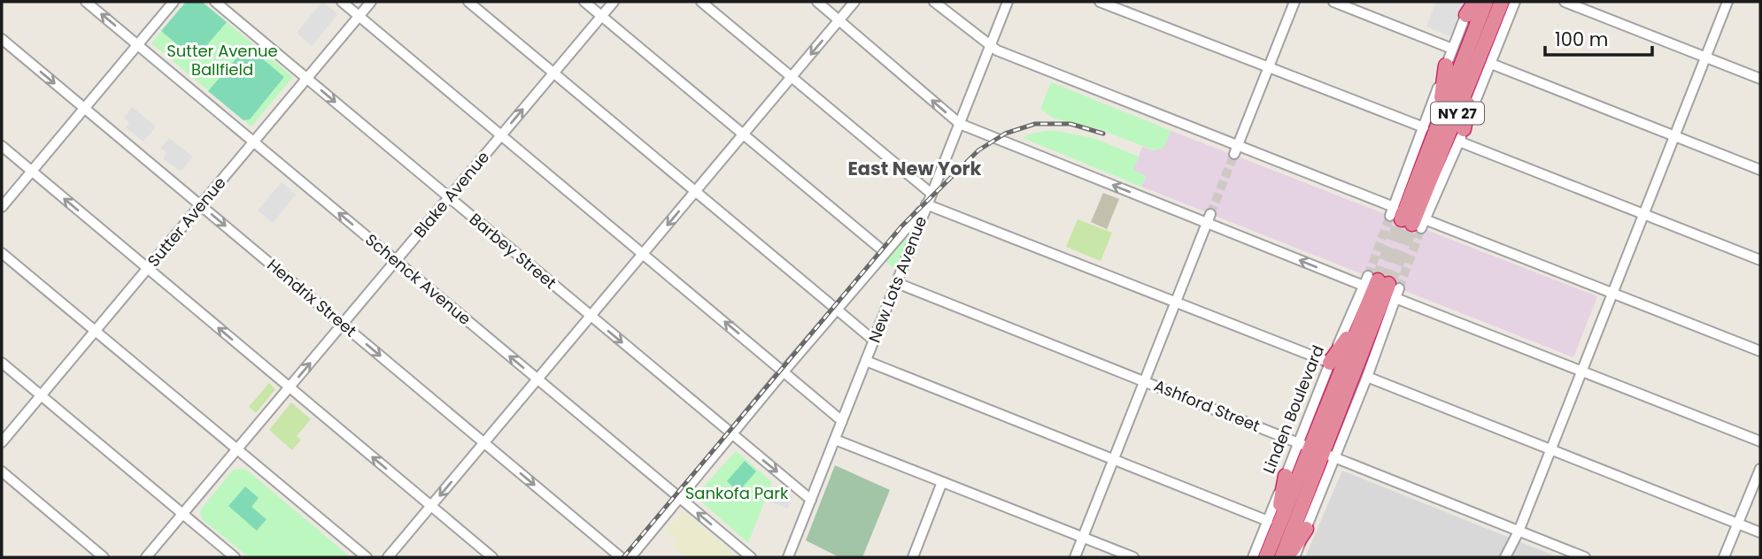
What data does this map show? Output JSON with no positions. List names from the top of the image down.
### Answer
{
  "streets": {
    "highway": ["NY 27", "Linden Boulevard"],
    "street": [
      "Blake Avenue",
      "Sutter Avenue",
      "Barbey Street",
      "Schenck Avenue",
      "New Lots Avenue",
      "Hendrix Street",
      "Ashford Street"
    ]
  },
  "crossings": [
    ["Blake Avenue", "Barbey Street"],
    ["Blake Avenue", "Schenck Avenue"],
    ["Blake Avenue", "Hendrix Street"],
    ["Sutter Avenue", "Barbey Street"],
    ["Sutter Avenue", "Schenck Avenue"],
    ["Sutter Avenue", "Hendrix Street"],
    ["Barbey Street", "New Lots Avenue"],
    ["New Lots Avenue", "Ashford Street"],
    ["Ashford Street", "Linden Boulevard"]
  ],
  "one_way": ["Schenck Avenue"],
  "districts": ["East New York"],
  "parks": ["Sutter Avenue Ballfield", "Sankofa Park"],
  "scale_bar": "100 m"
}
